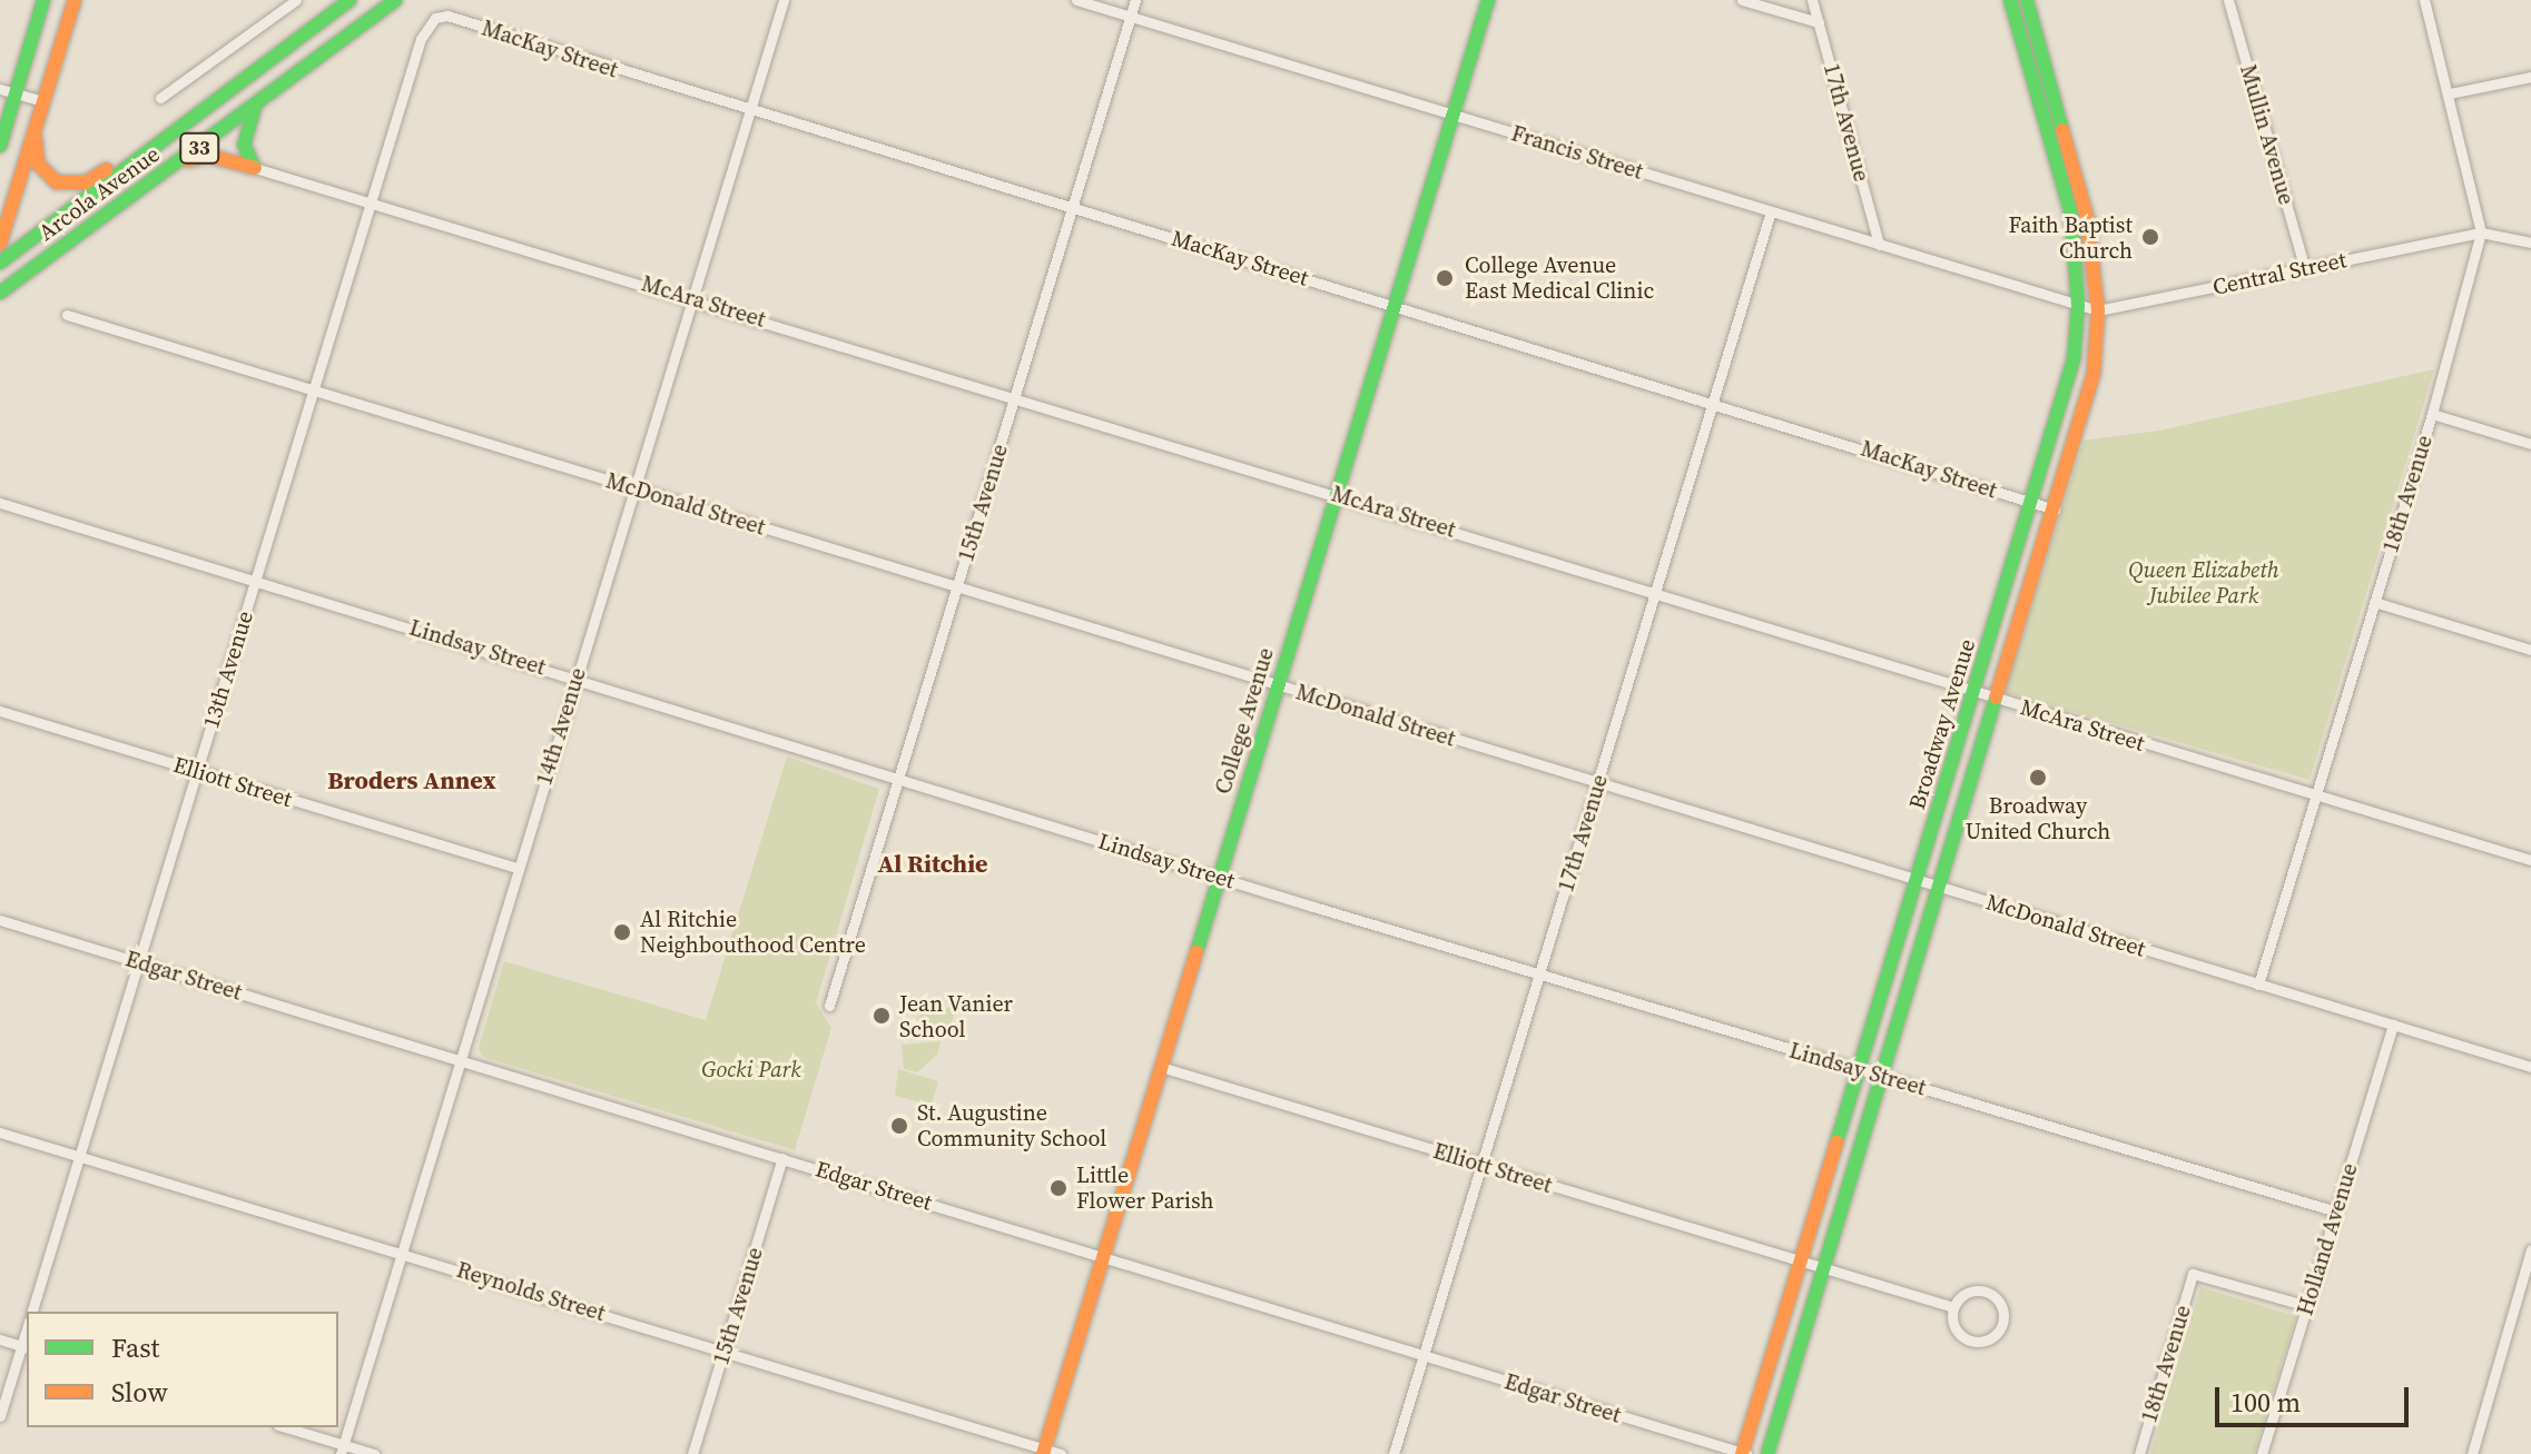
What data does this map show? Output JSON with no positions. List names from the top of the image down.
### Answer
{
  "streets": {
    "street": [
      "MacKay Street",
      "17th Avenue",
      "Mullin Avenue",
      "33",
      "Francis Street",
      "Arcola Avenue",
      "Central Street",
      "McAra Street",
      "18th Avenue",
      "15th Avenue",
      "McDonald Street",
      "Lindsay Street",
      "13th Avenue",
      "College Avenue",
      "Broadway Avenue",
      "14th Avenue",
      "Elliott Street",
      "Edgar Street",
      "Holland Avenue",
      "Reynolds Street"
    ]
  },
  "crossings": [
    ["MacKay Street", "17th Avenue"],
    ["MacKay Street", "15th Avenue"],
    ["MacKay Street", "13th Avenue"],
    ["MacKay Street", "College Avenue"],
    ["MacKay Street", "Broadway Avenue"],
    ["MacKay Street", "14th Avenue"],
    ["17th Avenue", "Francis Street"],
    ["17th Avenue", "McAra Street"],
    ["17th Avenue", "McDonald Street"],
    ["17th Avenue", "Lindsay Street"],
    ["17th Avenue", "Elliott Street"],
    ["17th Avenue", "Edgar Street"],
    ["Mullin Avenue", "Central Street"],
    ["Francis Street", "Central Street"],
    ["Francis Street", "15th Avenue"],
    ["Francis Street", "College Avenue"],
    ["Francis Street", "Broadway Avenue"],
    ["Central Street", "18th Avenue"],
    ["Central Street", "Broadway Avenue"],
    ["McAra Street", "18th Avenue"],
    ["McAra Street", "15th Avenue"],
    ["McAra Street", "13th Avenue"],
    ["McAra Street", "College Avenue"],
    ["McAra Street", "Broadway Avenue"],
    ["McAra Street", "14th Avenue"],
    ["18th Avenue", "McDonald Street"],
    ["18th Avenue", "Holland Avenue"],
    ["15th Avenue", "McDonald Street"],
    ["15th Avenue", "Lindsay Street"],
    ["15th Avenue", "Edgar Street"],
    ["15th Avenue", "Reynolds Street"],
    ["McDonald Street", "13th Avenue"],
    ["McDonald Street", "College Avenue"],
    ["McDonald Street", "Broadway Avenue"],
    ["McDonald Street", "14th Avenue"],
    ["McDonald Street", "Holland Avenue"],
    ["Lindsay Street", "13th Avenue"],
    ["Lindsay Street", "College Avenue"],
    ["Lindsay Street", "Broadway Avenue"],
    ["Lindsay Street", "14th Avenue"],
    ["Lindsay Street", "Holland Avenue"],
    ["13th Avenue", "Elliott Street"],
    ["13th Avenue", "Edgar Street"],
    ["13th Avenue", "Reynolds Street"],
    ["College Avenue", "Elliott Street"],
    ["College Avenue", "Edgar Street"],
    ["College Avenue", "Reynolds Street"],
    ["Broadway Avenue", "Elliott Street"],
    ["Broadway Avenue", "Edgar Street"],
    ["14th Avenue", "Elliott Street"],
    ["14th Avenue", "Edgar Street"],
    ["14th Avenue", "Reynolds Street"]
  ],
  "districts": ["Broders Annex", "Al Ritchie"],
  "parks": ["Queen Elizabeth Jubilee Park", "Gocki Park"],
  "places": [
    "Faith Baptist Church",
    "College Avenue East Medical Clinic",
    "Broadway United Church",
    "Al Ritchie Neighbouthood Centre",
    "Jean Vanier School",
    "St. Augustine Community School",
    "Little Flower Parish"
  ],
  "legend": ["Fast", "Slow"],
  "scale_bar": "100 m"
}
